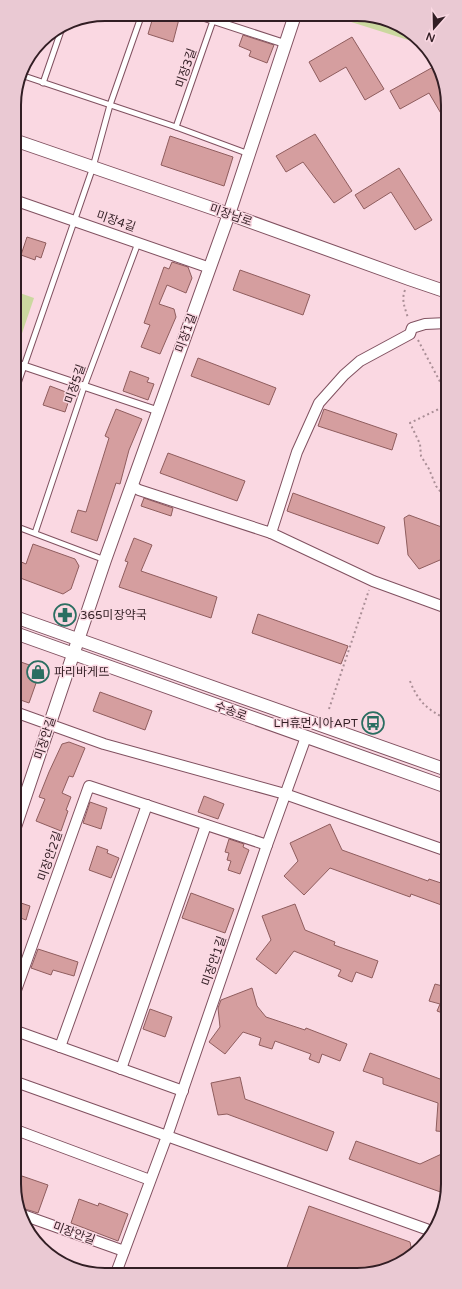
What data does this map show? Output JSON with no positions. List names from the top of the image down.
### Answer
{
  "streets": {
    "street": [
      "미장남로",
      "미장4길",
      "미장1길",
      "수송로",
      "미장안길",
      "미장안2길",
      "미장안1길"
    ],
    "lane": ["미장3길", "미장5길"]
  },
  "crossings": [
    ["미장남로", "미장1길"],
    ["미장4길", "미장1길"],
    ["미장4길", "미장5길"],
    ["미장1길", "수송로"],
    ["미장1길", "미장안길"],
    ["수송로", "미장안길"],
    ["수송로", "미장안1길"],
    ["미장안길", "미장안1길"],
    ["미장안2길", "미장안1길"]
  ],
  "places": {
    "pharmacy": ["365미장약국"],
    "shop": ["파리바게뜨"],
    "bus stop": ["LH휴먼시아APT"]
  },
  "north": "bottom"
}
